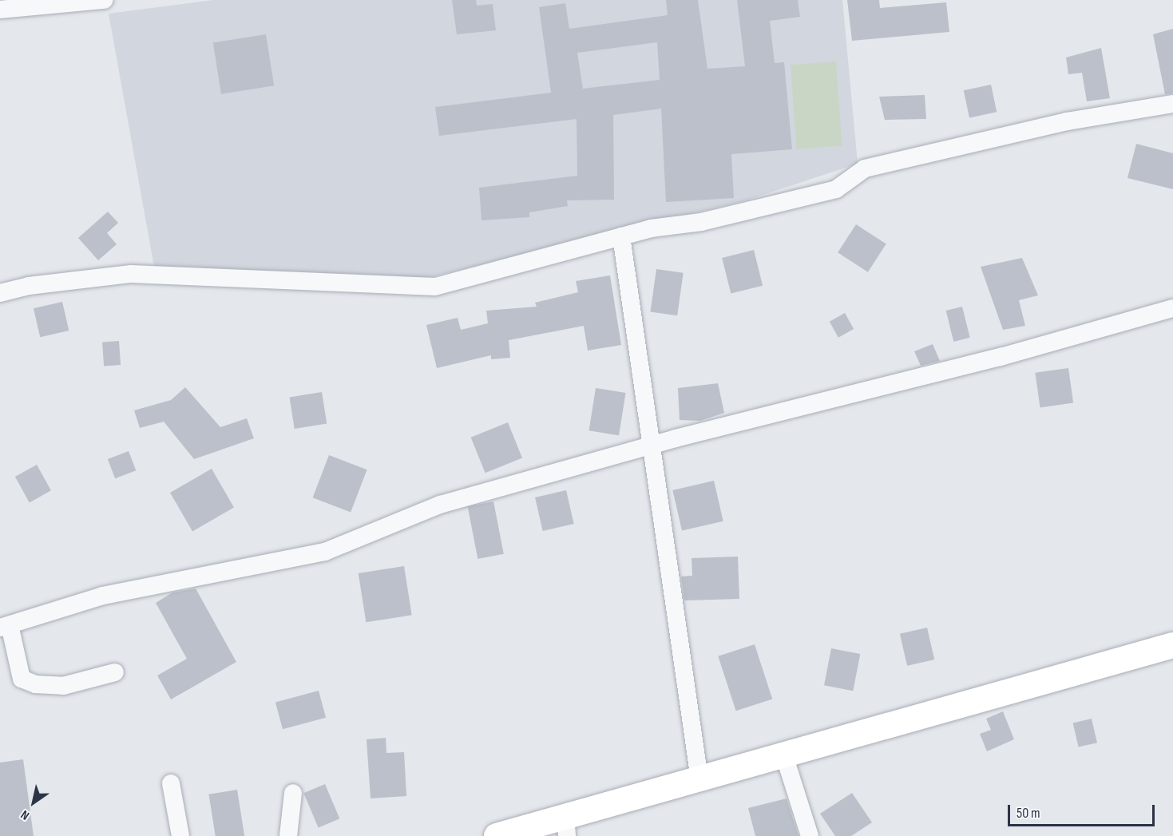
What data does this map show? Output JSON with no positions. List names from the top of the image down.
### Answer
{
  "scale_bar": "50 m",
  "north": "bottom left"
}
